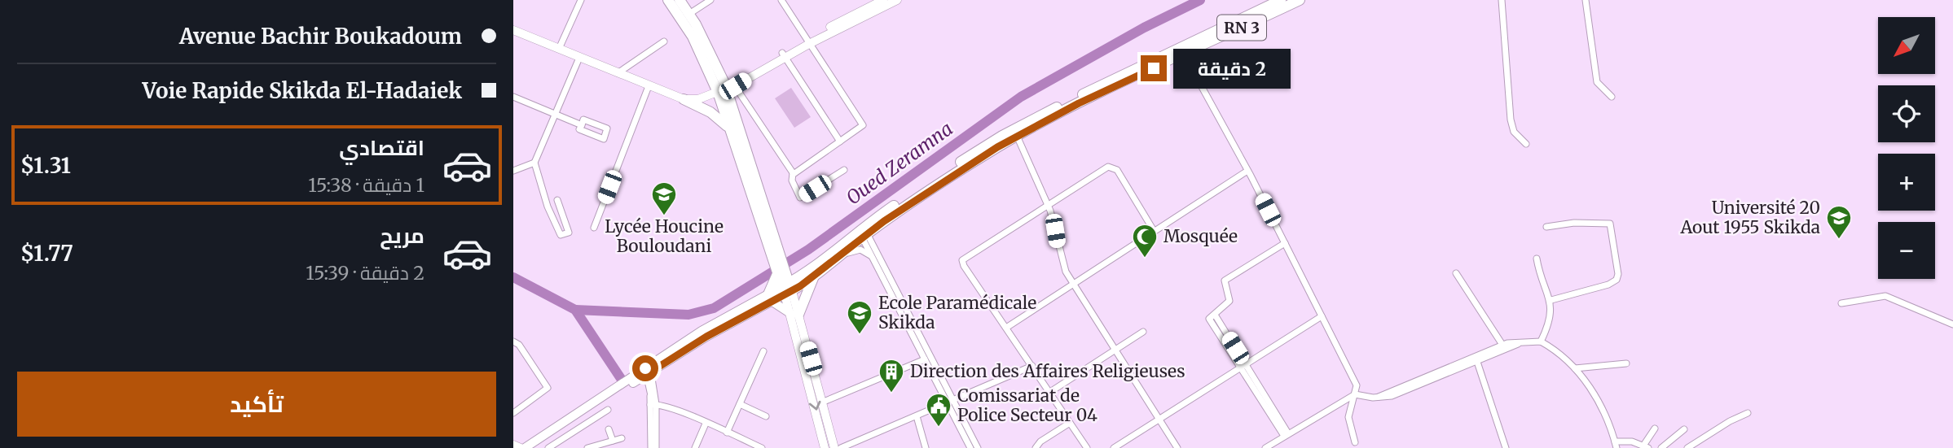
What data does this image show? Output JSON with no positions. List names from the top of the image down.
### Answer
{
  "streets": {
    "highway": ["RN 3"]
  },
  "water": ["Oued Zeramna"],
  "places": {
    "school or university": ["Lycée Houcine Bouloudani", "Université 20 Aout 1955 Skikda", "Ecole Paramédicale Skikda"],
    "mosque": ["Mosquée"],
    "building": ["Direction des Affaires Religieuses"],
    "public building": ["Comissariat de Police Secteur 04"]
  },
  "north": "bottom left",
  "page": {
    "banner": ["Avenue Bachir Boukadoum", "Voie Rapide Skikda El-Hadaiek"],
    "map_buttons": ["+", "−"],
    "bubble": "2 دقيقة",
    "list": [
      {
        "name": "اقتصادي",
        "note": "1 دقيقة · 15:38",
        "value": "$1.31"
      },
      {
        "name": "مريح",
        "note": "2 دقيقة · 15:39",
        "value": "$1.77"
      }
    ],
    "buttons": "تأكيد"
  }
}
